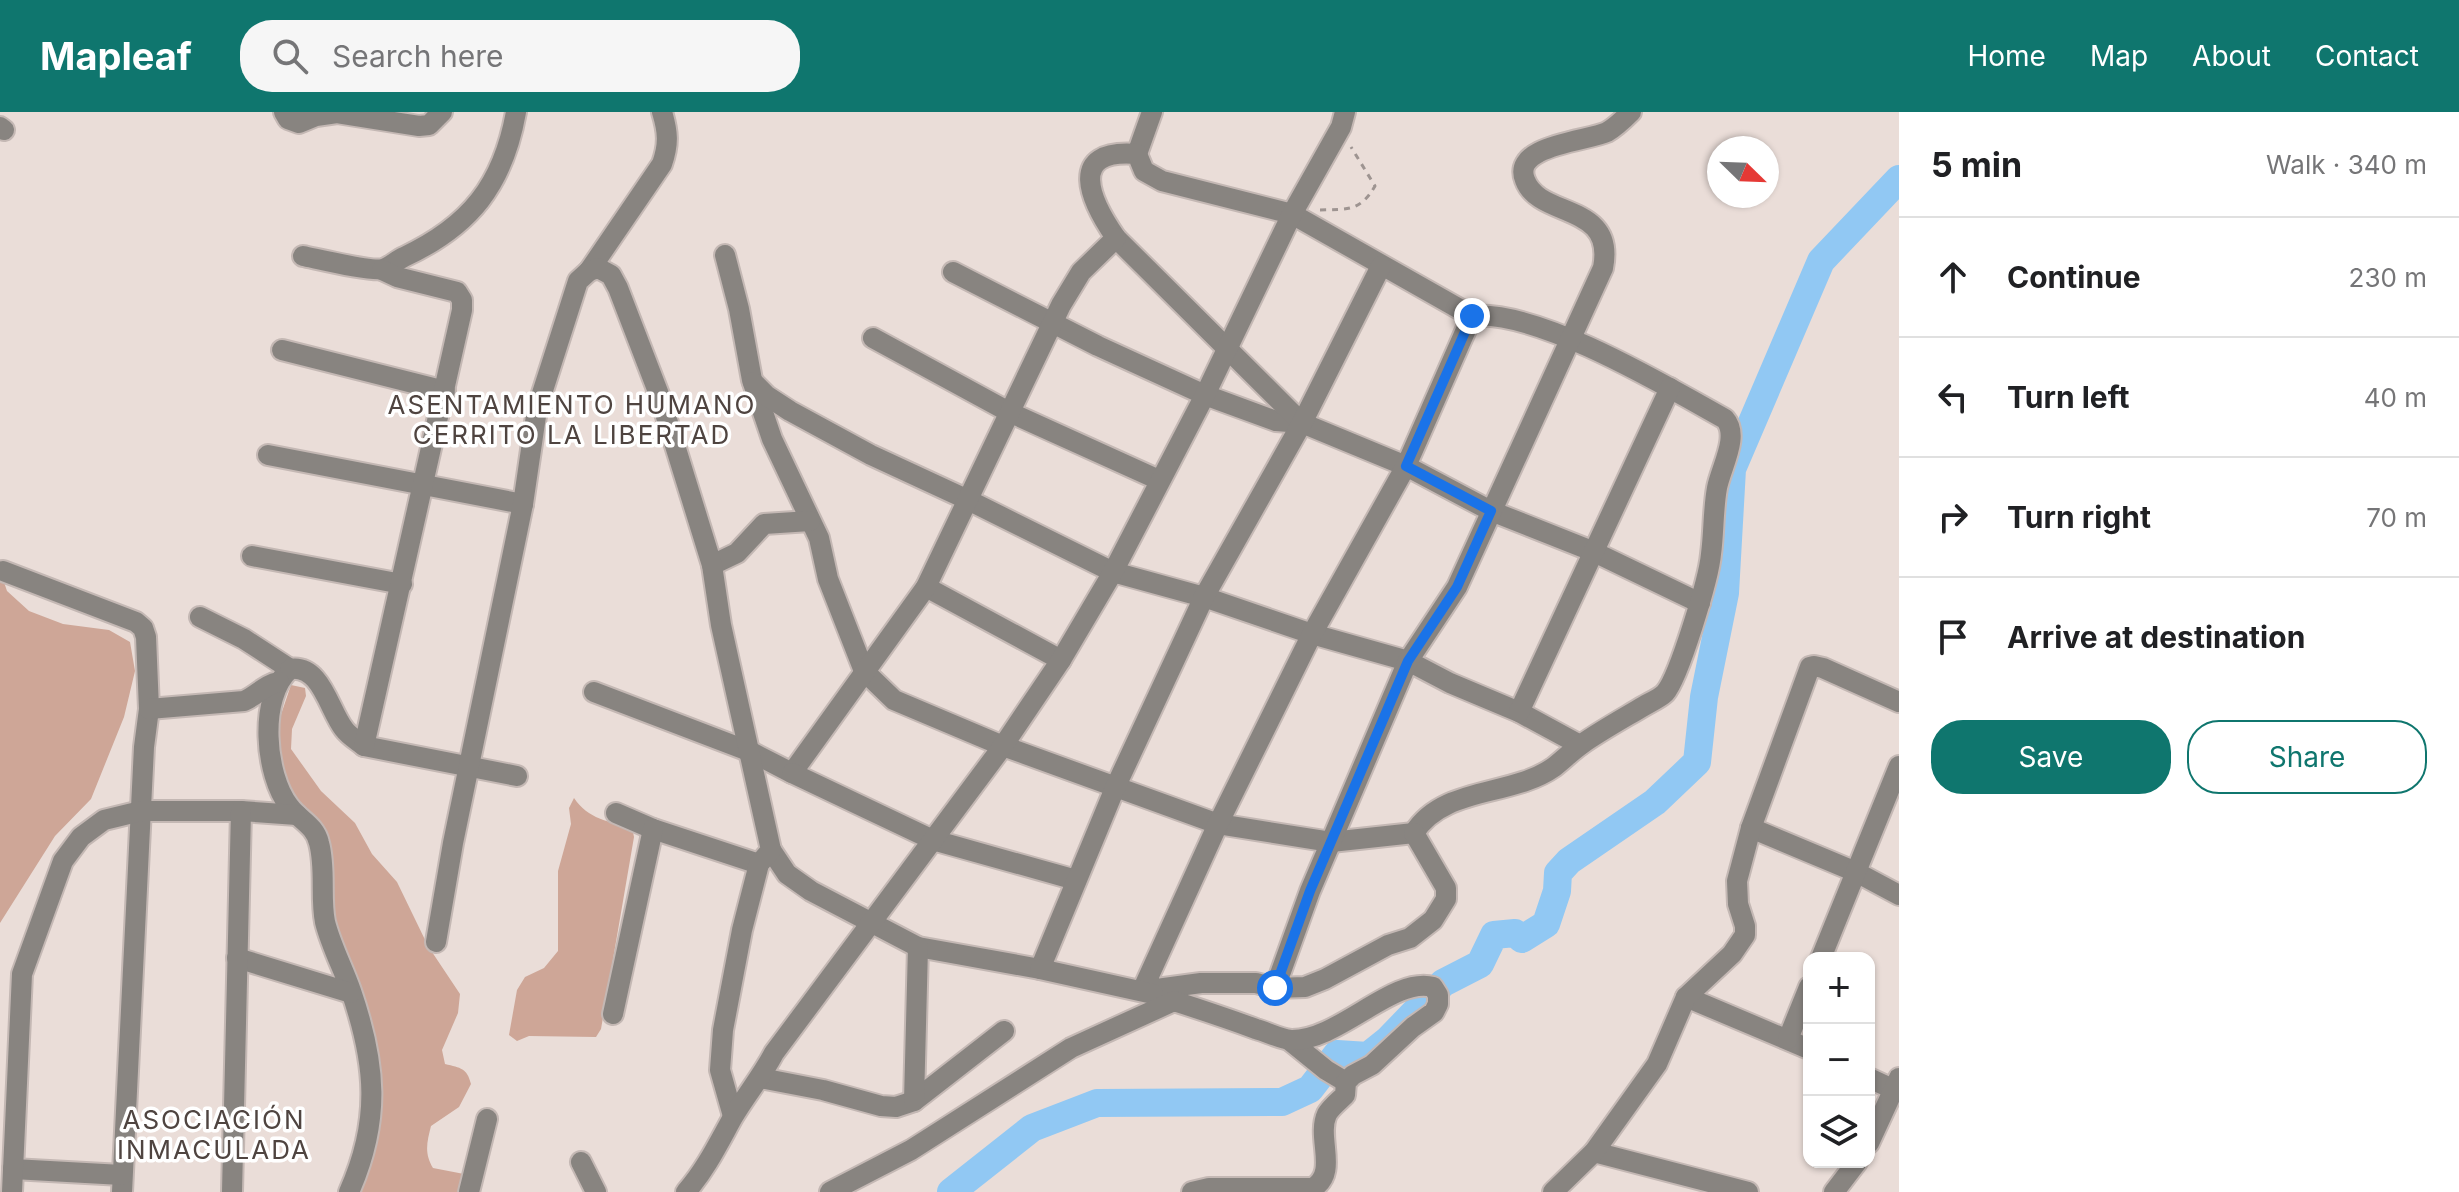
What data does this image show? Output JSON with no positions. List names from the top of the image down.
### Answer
{
  "districts": ["ASENTAMIENTO HUMANO CERRITO LA LIBERTAD", "ASOCIACIÓN INMACULADA"],
  "north": "bottom right",
  "page": {
    "header": "Mapleaf",
    "search": "Search here",
    "nav": [
      "Home",
      "Map",
      "About",
      "Contact"
    ],
    "heading": ["5 min", "Walk · 340 m"],
    "list": [
      ["Continue", "230 m"],
      ["Turn left", "40 m"],
      ["Turn right", "70 m"],
      "Arrive at destination"
    ],
    "buttons": ["Save", "Share"],
    "map_buttons": ["+", "−"]
  }
}
